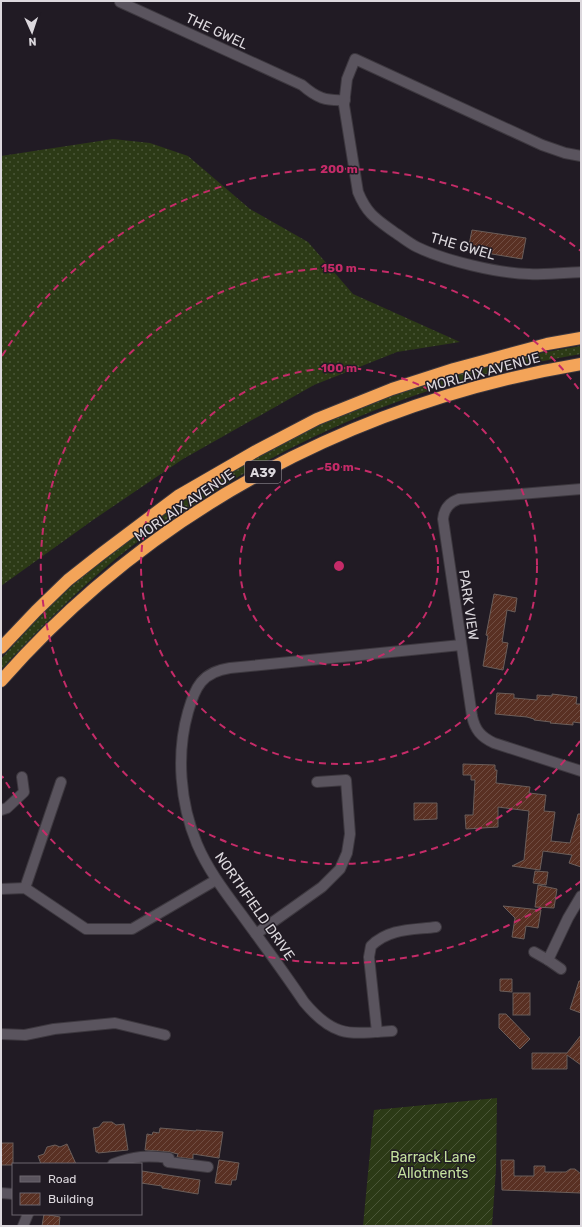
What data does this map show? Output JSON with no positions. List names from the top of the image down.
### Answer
{
  "streets": {
    "highway": ["MORLAIX AVENUE", "A39"],
    "street": ["THE GWEL", "PARK VIEW", "NORTHFIELD DRIVE"]
  },
  "crossings": [
    ["PARK VIEW", "NORTHFIELD DRIVE"]
  ],
  "parks": ["Barrack Lane Allotments"],
  "legend": ["Road", "Building"],
  "north": "bottom",
  "rings": [
    "200 m",
    "150 m",
    "100 m",
    "50 m"
  ]
}
